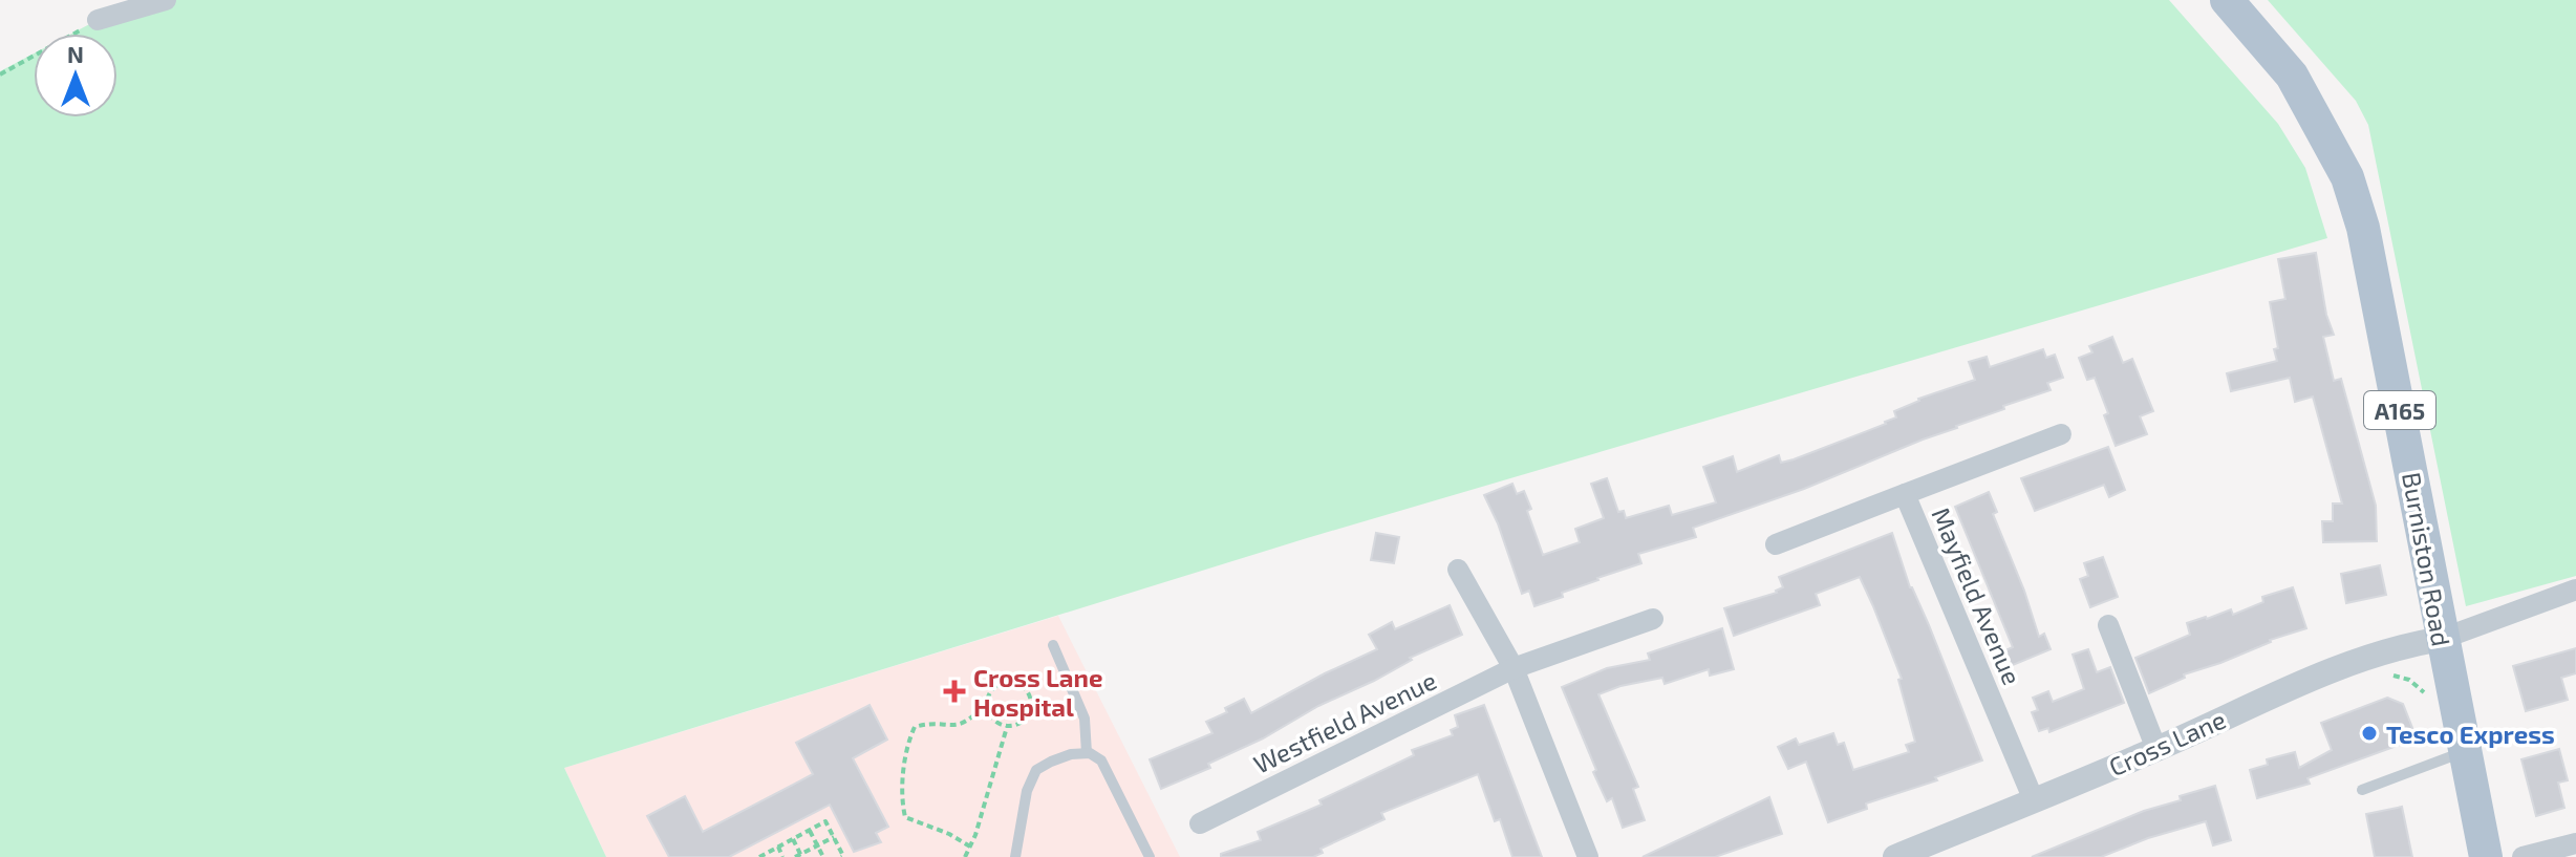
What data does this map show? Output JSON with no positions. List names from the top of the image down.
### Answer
{
  "streets": {
    "main road": ["A165", "Burniston Road"],
    "street": ["Mayfield Avenue", "Westfield Avenue", "Cross Lane"]
  },
  "crossings": [
    ["Burniston Road", "Cross Lane"],
    ["Mayfield Avenue", "Cross Lane"]
  ],
  "places": {
    "health": ["Cross Lane Hospital"],
    "other": ["Tesco Express"]
  },
  "north": "top"
}
